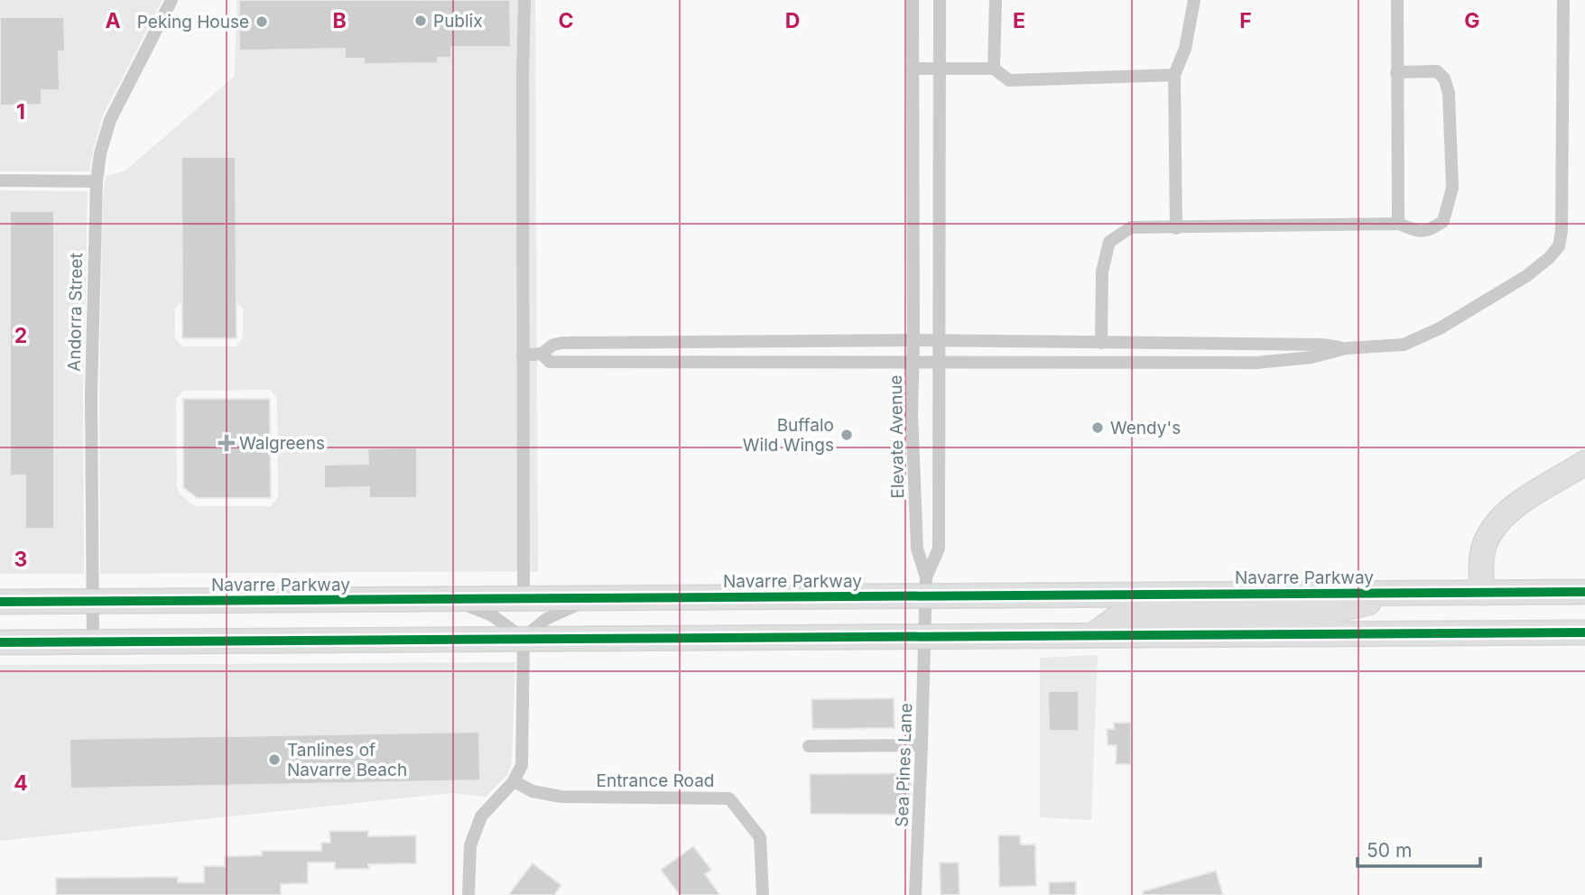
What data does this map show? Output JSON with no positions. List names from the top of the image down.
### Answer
{
  "streets": {
    "highway": ["Navarre Parkway"],
    "street": [
      "Andorra Street",
      "Elevate Avenue",
      "Sea Pines Lane",
      "Entrance Road"
    ]
  },
  "crossings": [
    ["Andorra Street", "Navarre Parkway"],
    ["Elevate Avenue", "Navarre Parkway"]
  ],
  "places": {
    "other": [
      "Publix",
      "Peking House",
      "Wendy's",
      "Buffalo Wild Wings",
      "Tanlines of Navarre Beach"
    ],
    "health": ["Walgreens"]
  },
  "scale_bar": "50 m",
  "grid": {
    "columns": [
      "A",
      "B",
      "C",
      "D",
      "E",
      "F",
      "G"
    ],
    "rows": [
      "1",
      "2",
      "3",
      "4"
    ]
  }
}
